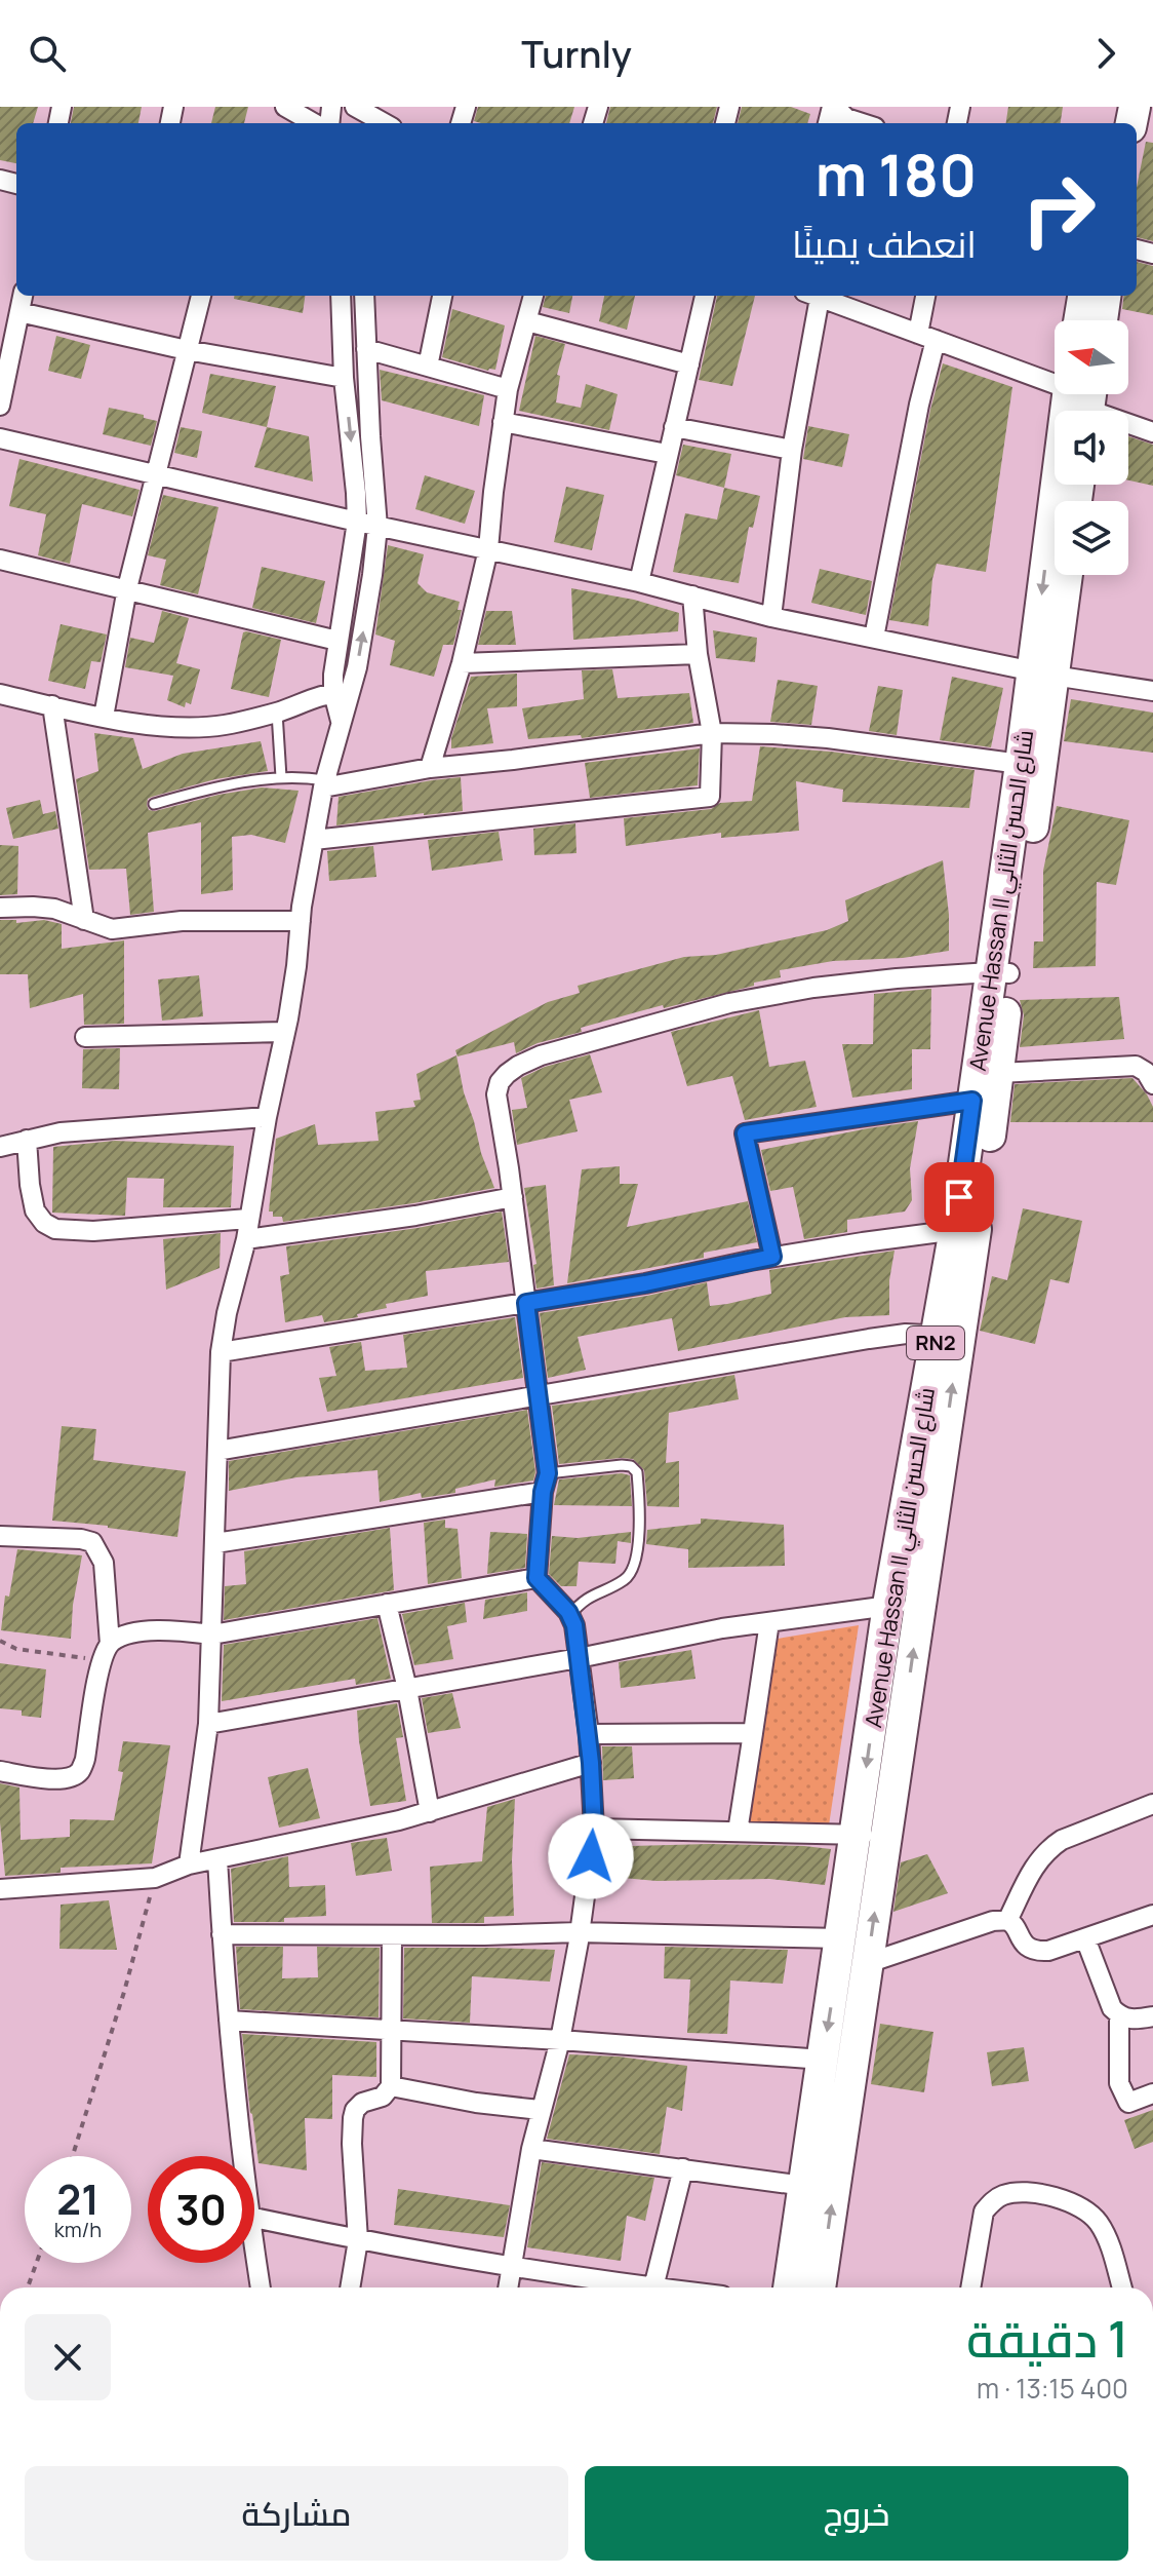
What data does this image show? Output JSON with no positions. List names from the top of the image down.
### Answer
{
  "streets": {
    "main road": ["Avenue Hassan II شارع الحسن الثاني", "RN2"]
  },
  "north": "left",
  "page": {
    "header": "Turnly",
    "turn": ["180 m", "انعطف يمينًا"],
    "speed": "21 km/h",
    "limit": "30",
    "heading": ["1 دقيقة", "400 m · 13:15"],
    "buttons": ["خروج", "مشاركة"]
  }
}
